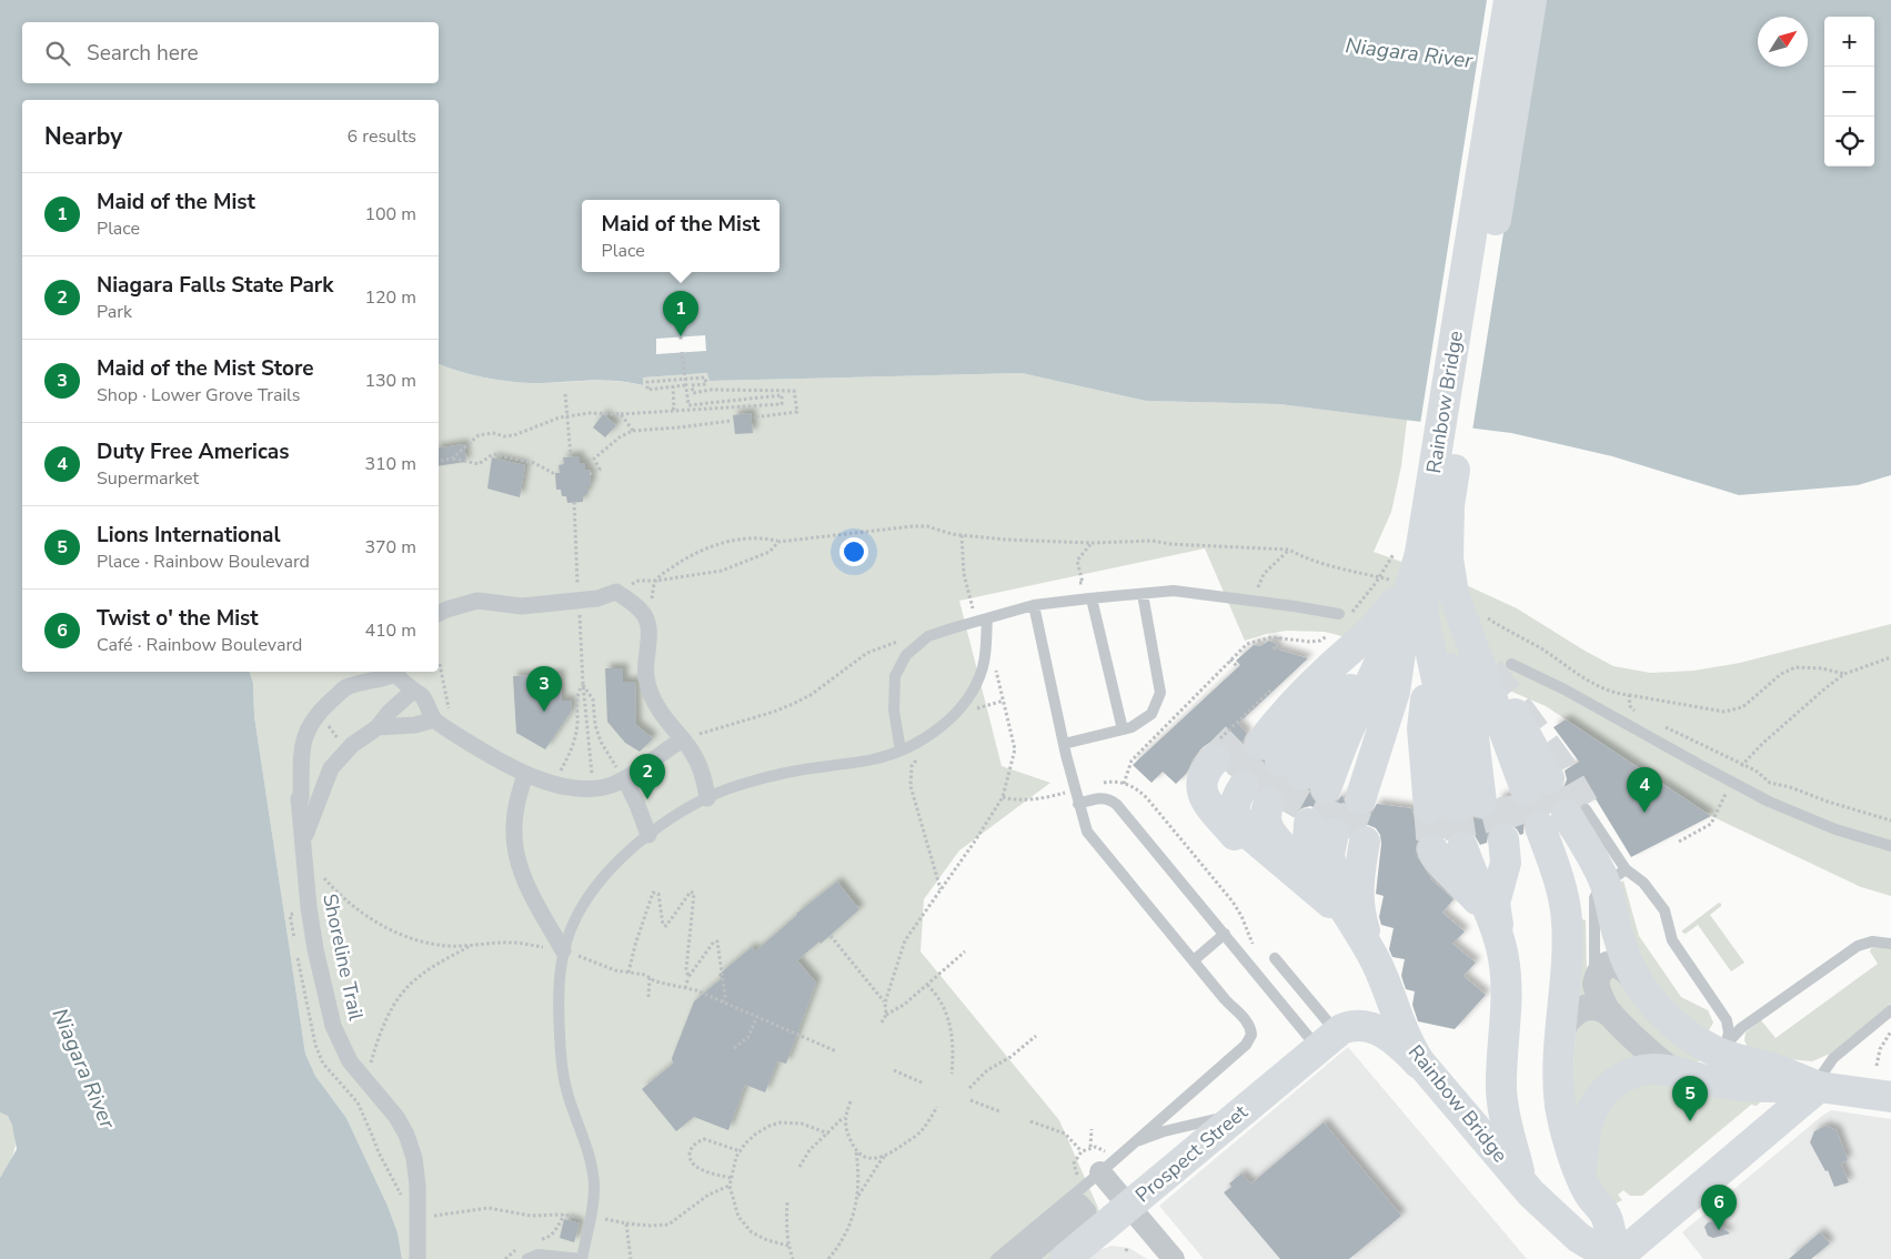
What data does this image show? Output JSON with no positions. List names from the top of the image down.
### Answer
{
  "streets": {
    "main road": ["Rainbow Bridge", "Prospect Street"],
    "street": ["Shoreline Trail"]
  },
  "water": ["Niagara River"],
  "north": "top right",
  "page": {
    "map_buttons": ["+", "−"],
    "search": "Search here",
    "heading": ["Nearby", "6 results"],
    "list": [
      {
        "mark": "1",
        "name": "Maid of the Mist",
        "note": "Place",
        "value": "100 m"
      },
      {
        "mark": "2",
        "name": "Niagara Falls State Park",
        "note": "Park",
        "value": "120 m"
      },
      {
        "mark": "3",
        "name": "Maid of the Mist Store",
        "note": "Shop · Lower Grove Trails",
        "value": "130 m"
      },
      {
        "mark": "4",
        "name": "Duty Free Americas",
        "note": "Supermarket",
        "value": "310 m"
      },
      {
        "mark": "5",
        "name": "Lions International",
        "note": "Place · Rainbow Boulevard",
        "value": "370 m"
      },
      {
        "mark": "6",
        "name": "Twist o' the Mist",
        "note": "Café · Rainbow Boulevard",
        "value": "410 m"
      }
    ],
    "popup": ["Maid of the Mist", "Place"],
    "pins": [
      "1",
      "3",
      "2",
      "4",
      "5",
      "6"
    ]
  }
}
